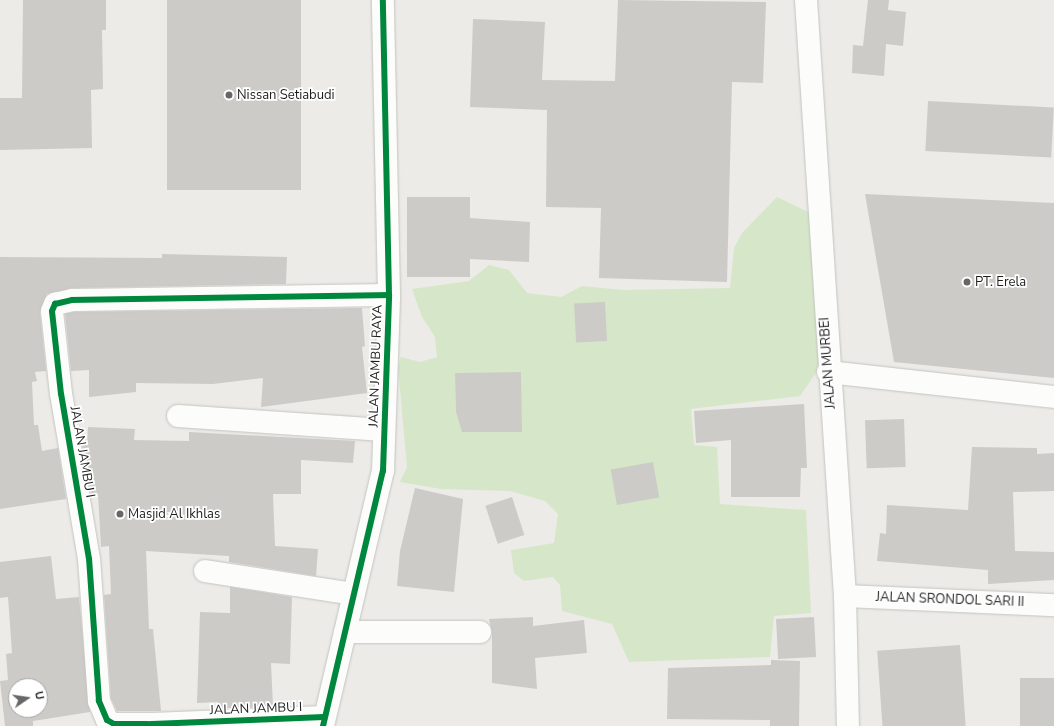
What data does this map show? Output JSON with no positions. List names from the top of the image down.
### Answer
{
  "streets": {
    "street": [
      "JALAN MURBEI",
      "JALAN JAMBU RAYA",
      "JALAN JAMBU I",
      "JALAN SRONDOL SARI II"
    ]
  },
  "crossings": [
    ["JALAN MURBEI", "JALAN SRONDOL SARI II"],
    ["JALAN JAMBU RAYA", "JALAN JAMBU I"]
  ],
  "places": ["Nissan Setiabudi", "PT. Erela", "Masjid Al Ikhlas"],
  "north": "right"
}
